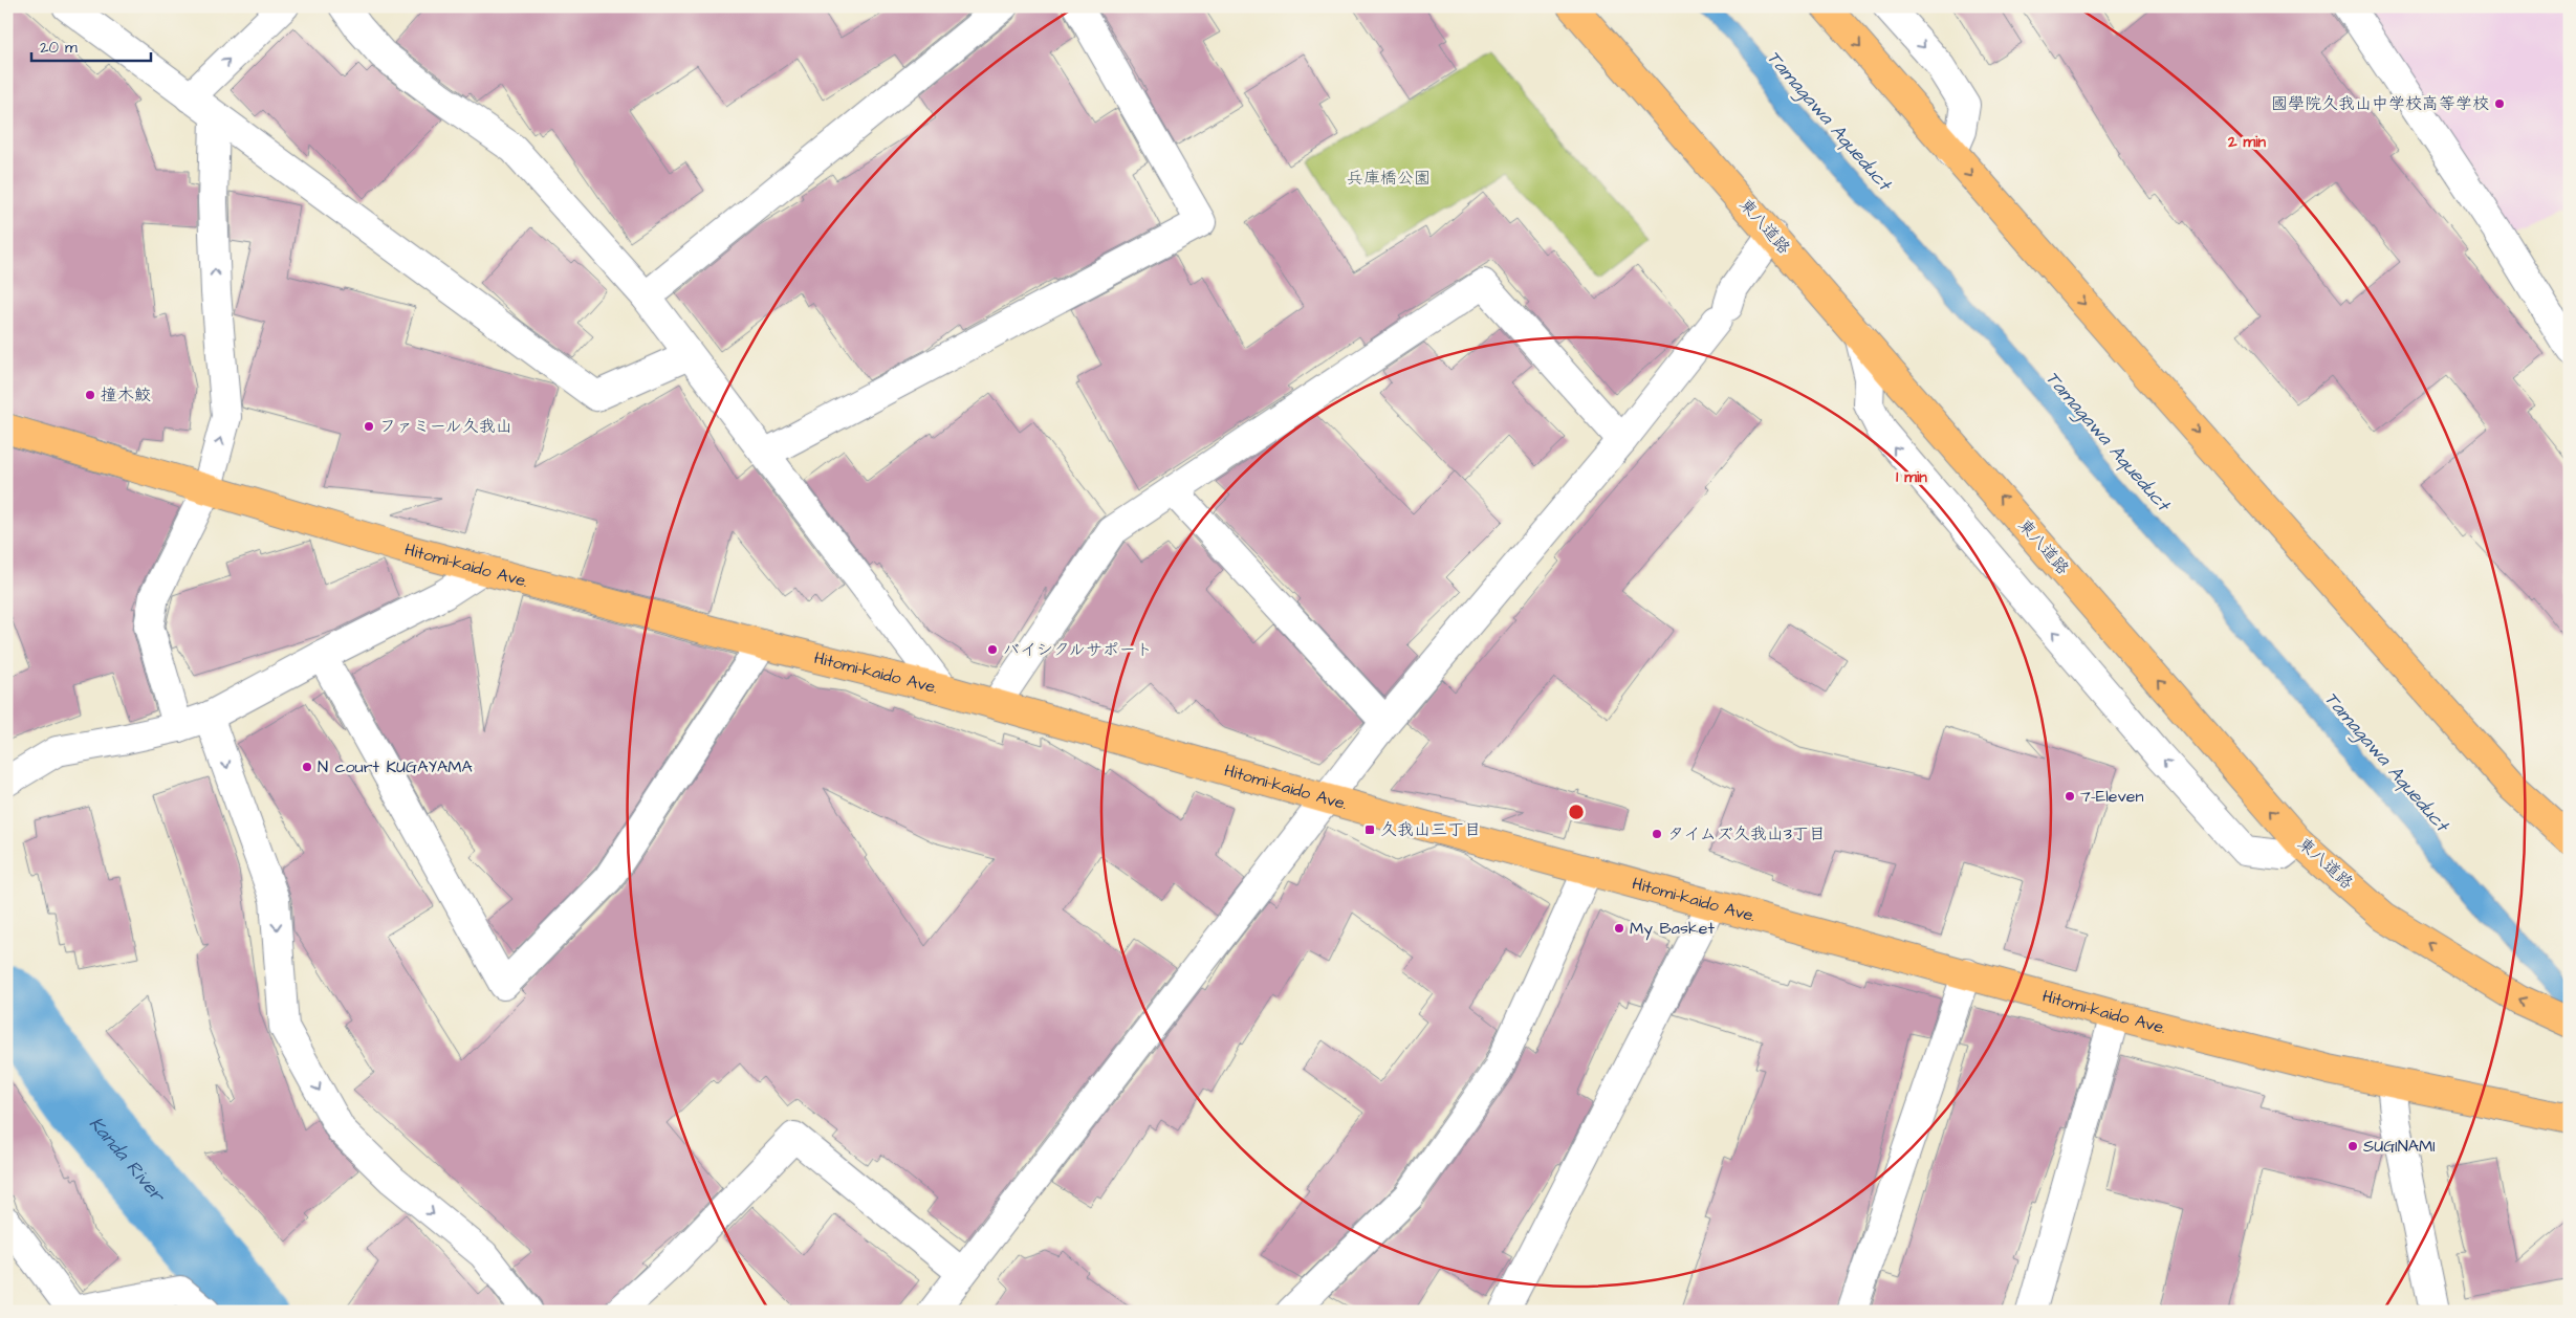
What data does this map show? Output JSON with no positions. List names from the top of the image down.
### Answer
{
  "streets": {
    "main road": ["東八道路", "Hitomi-kaido Ave."]
  },
  "water": ["Tamagawa Aqueduct", "Kanda River"],
  "parks": ["兵庫橋公園"],
  "places": {
    "other": [
      "國學院久我山中学校高等学校",
      "撞木鮫",
      "ファミール久我山",
      "バイシクルサポート",
      "N court KUGAYAMA",
      "7-Eleven",
      "タイムズ久我山3丁目",
      "My Basket",
      "SUGINAMI"
    ],
    "transit": ["久我山三丁目"]
  },
  "scale_bar": "20 m",
  "rings": ["2 min", "1 min"]
}
